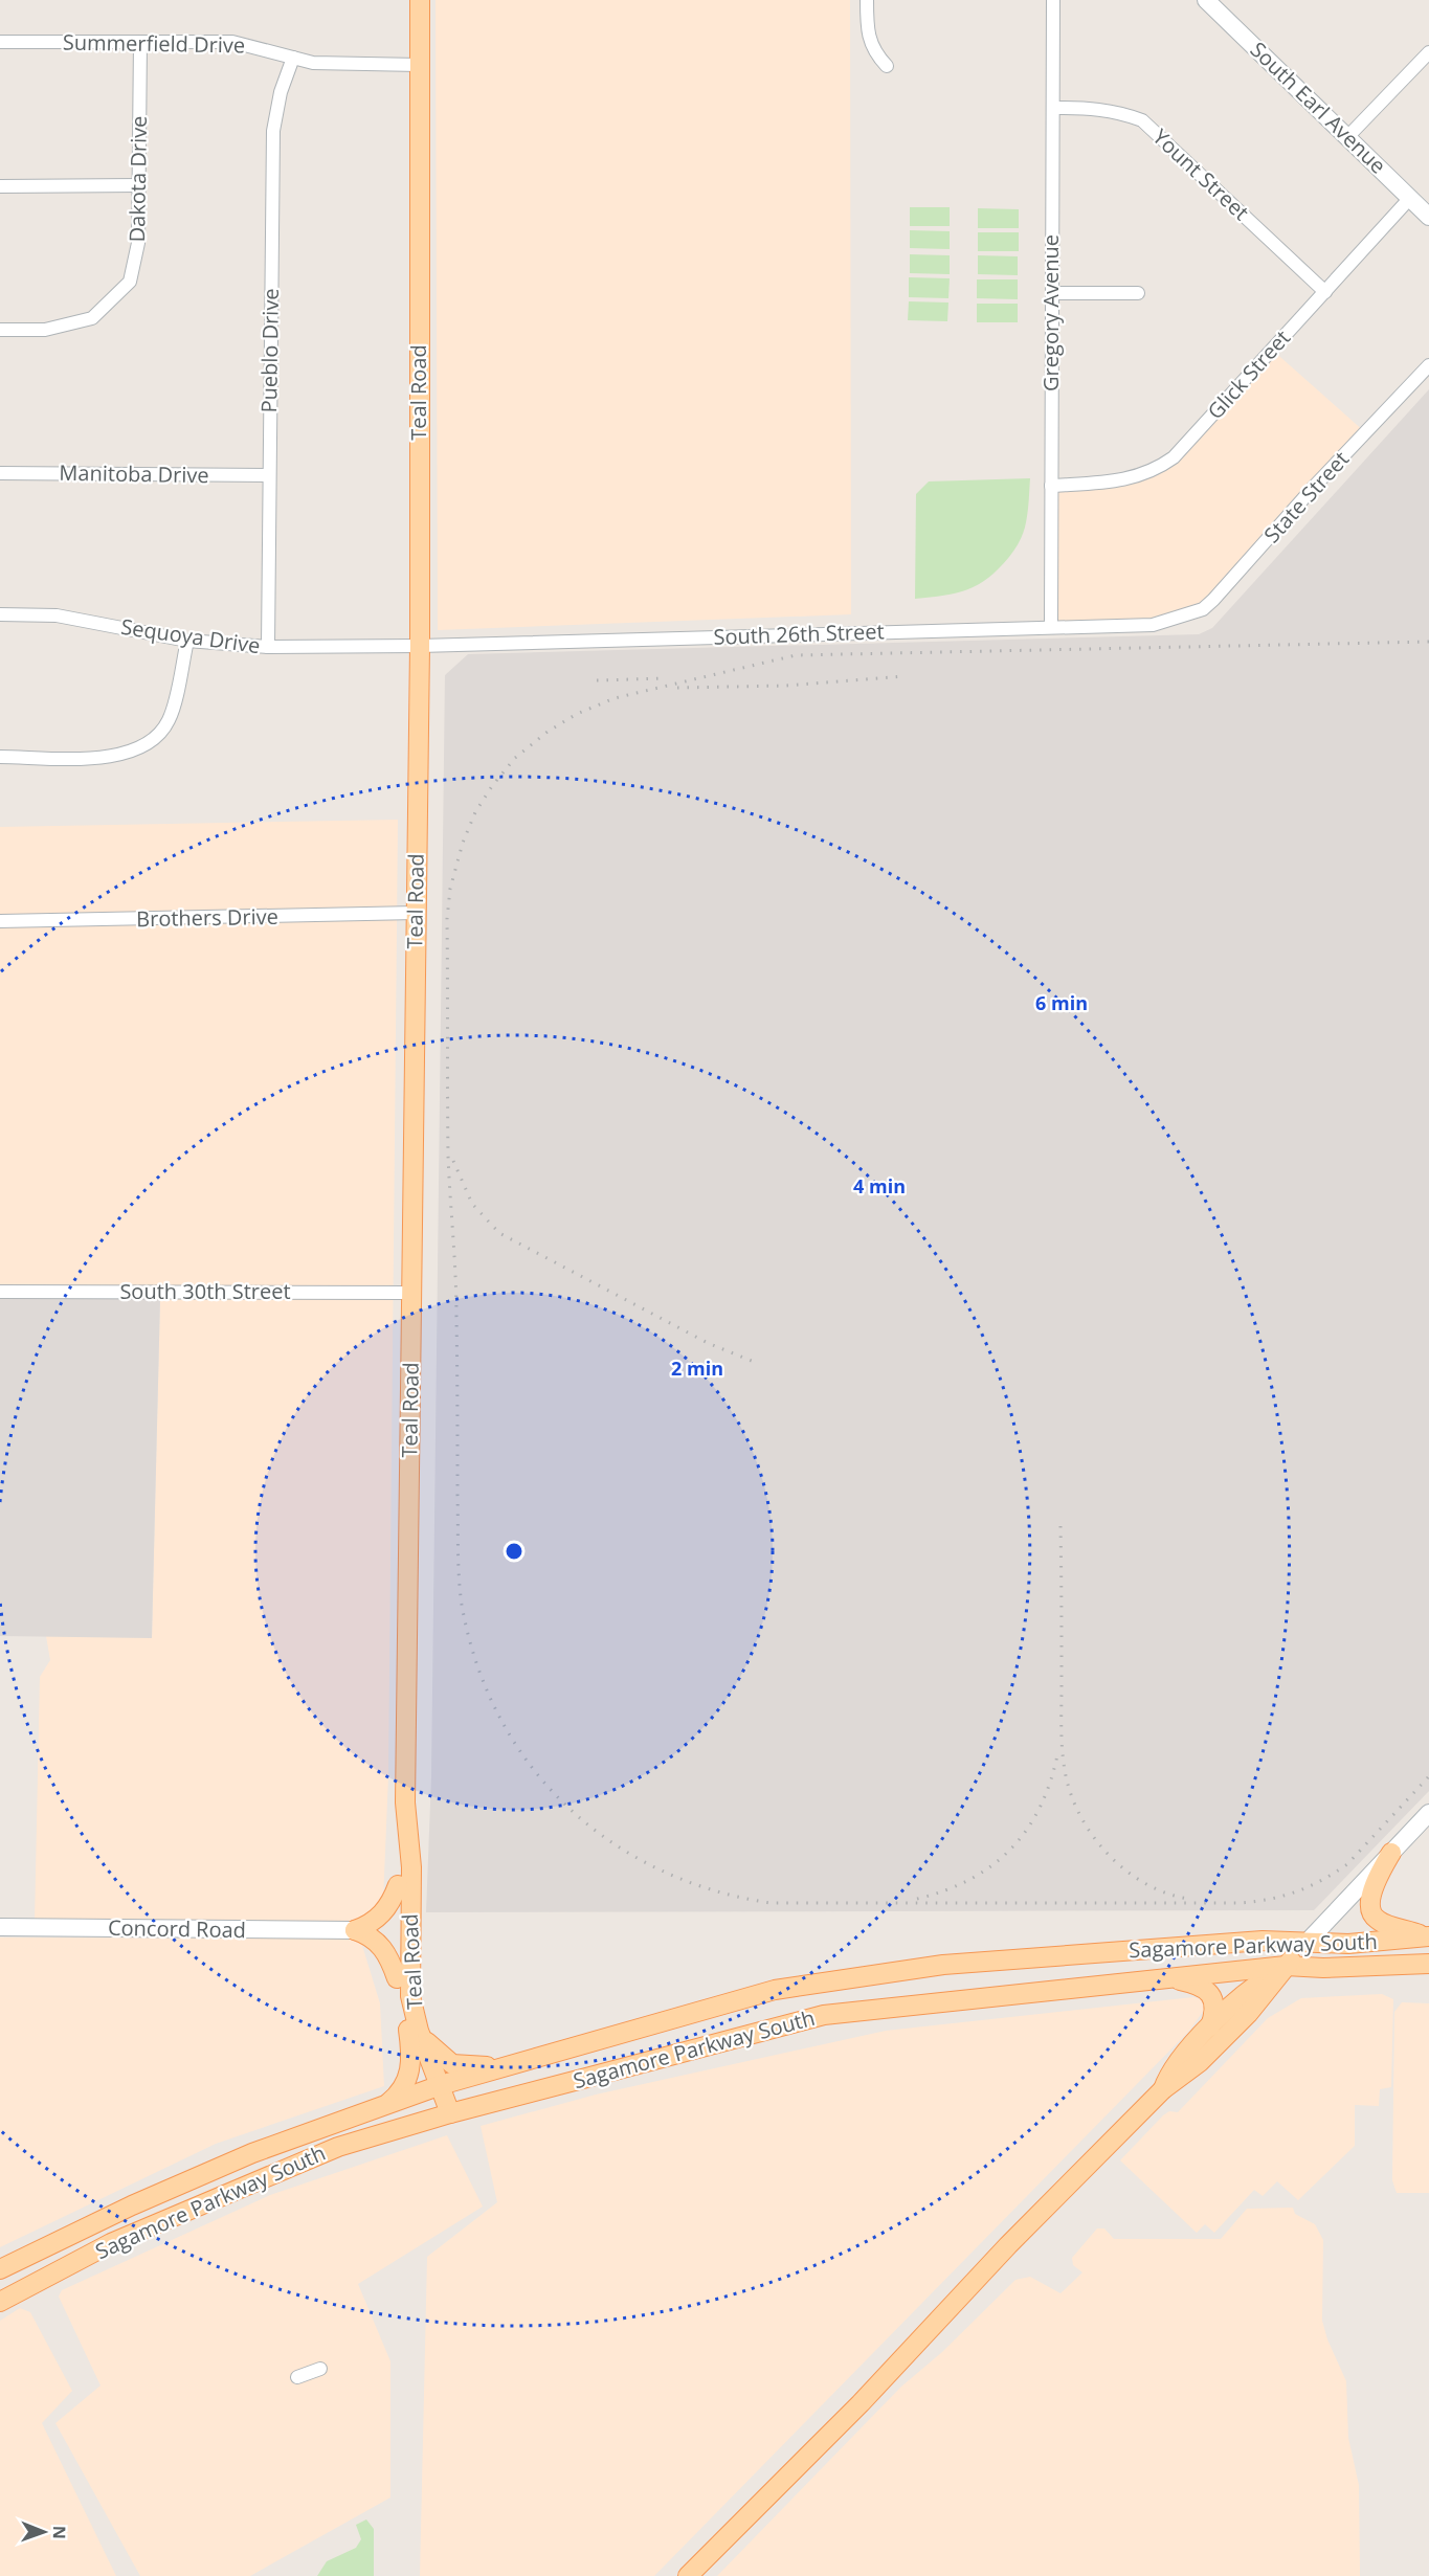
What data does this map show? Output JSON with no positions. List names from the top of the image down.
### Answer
{
  "streets": {
    "main road": ["Teal Road", "Sagamore Parkway South"],
    "street": [
      "Summerfield Drive",
      "South Earl Avenue",
      "Yount Street",
      "Dakota Drive",
      "Gregory Avenue",
      "Pueblo Drive",
      "Glick Street",
      "Manitoba Drive",
      "State Street",
      "South 26th Street",
      "Sequoya Drive",
      "Brothers Drive",
      "South 30th Street",
      "Concord Road"
    ]
  },
  "crossings": [
    ["Summerfield Drive", "Dakota Drive"],
    ["Summerfield Drive", "Pueblo Drive"],
    ["Summerfield Drive", "Teal Road"],
    ["South Earl Avenue", "Glick Street"],
    ["Yount Street", "Gregory Avenue"],
    ["Yount Street", "Glick Street"],
    ["Gregory Avenue", "Glick Street"],
    ["Gregory Avenue", "South 26th Street"],
    ["Pueblo Drive", "Manitoba Drive"],
    ["Pueblo Drive", "Sequoya Drive"],
    ["Teal Road", "South 26th Street"],
    ["Teal Road", "Sequoya Drive"],
    ["Teal Road", "Brothers Drive"],
    ["Teal Road", "South 30th Street"],
    ["Teal Road", "Sagamore Parkway South"],
    ["State Street", "South 26th Street"],
    ["South 26th Street", "Sequoya Drive"]
  ],
  "north": "right",
  "rings": ["6 min", "4 min", "2 min"]
}
